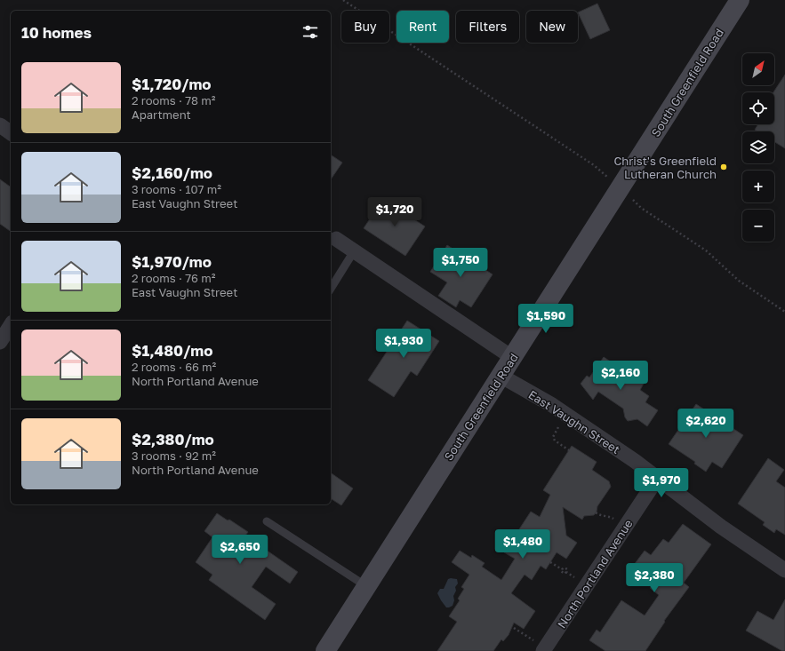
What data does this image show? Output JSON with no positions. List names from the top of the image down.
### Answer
{
  "streets": {
    "main road": ["South Greenfield Road"],
    "street": ["East Vaughn Street", "North Portland Avenue"]
  },
  "crossings": [
    ["South Greenfield Road", "East Vaughn Street"],
    ["East Vaughn Street", "North Portland Avenue"]
  ],
  "places": ["Christ's Greenfield Lutheran Church"],
  "north": "top right",
  "page": {
    "chip": [
      "Buy",
      "Rent",
      "Filters",
      "New"
    ],
    "heading": "10 homes",
    "map_buttons": ["+", "−"],
    "list": [
      {
        "name": "$1,720/mo",
        "note": "2 rooms · 78 m² · Apartment"
      },
      {
        "name": "$2,160/mo",
        "note": "3 rooms · 107 m² · East Vaughn Street"
      },
      {
        "name": "$1,970/mo",
        "note": "2 rooms · 76 m² · East Vaughn Street"
      },
      {
        "name": "$1,480/mo",
        "note": "2 rooms · 66 m² · North Portland Avenue"
      },
      {
        "name": "$2,380/mo",
        "note": "3 rooms · 92 m² · North Portland Avenue"
      }
    ],
    "price": [
      "$1,720",
      "$1,750",
      "$1,590",
      "$1,930",
      "$2,160",
      "$2,620",
      "$1,970",
      "$1,480",
      "$2,650",
      "$2,380"
    ]
  }
}
